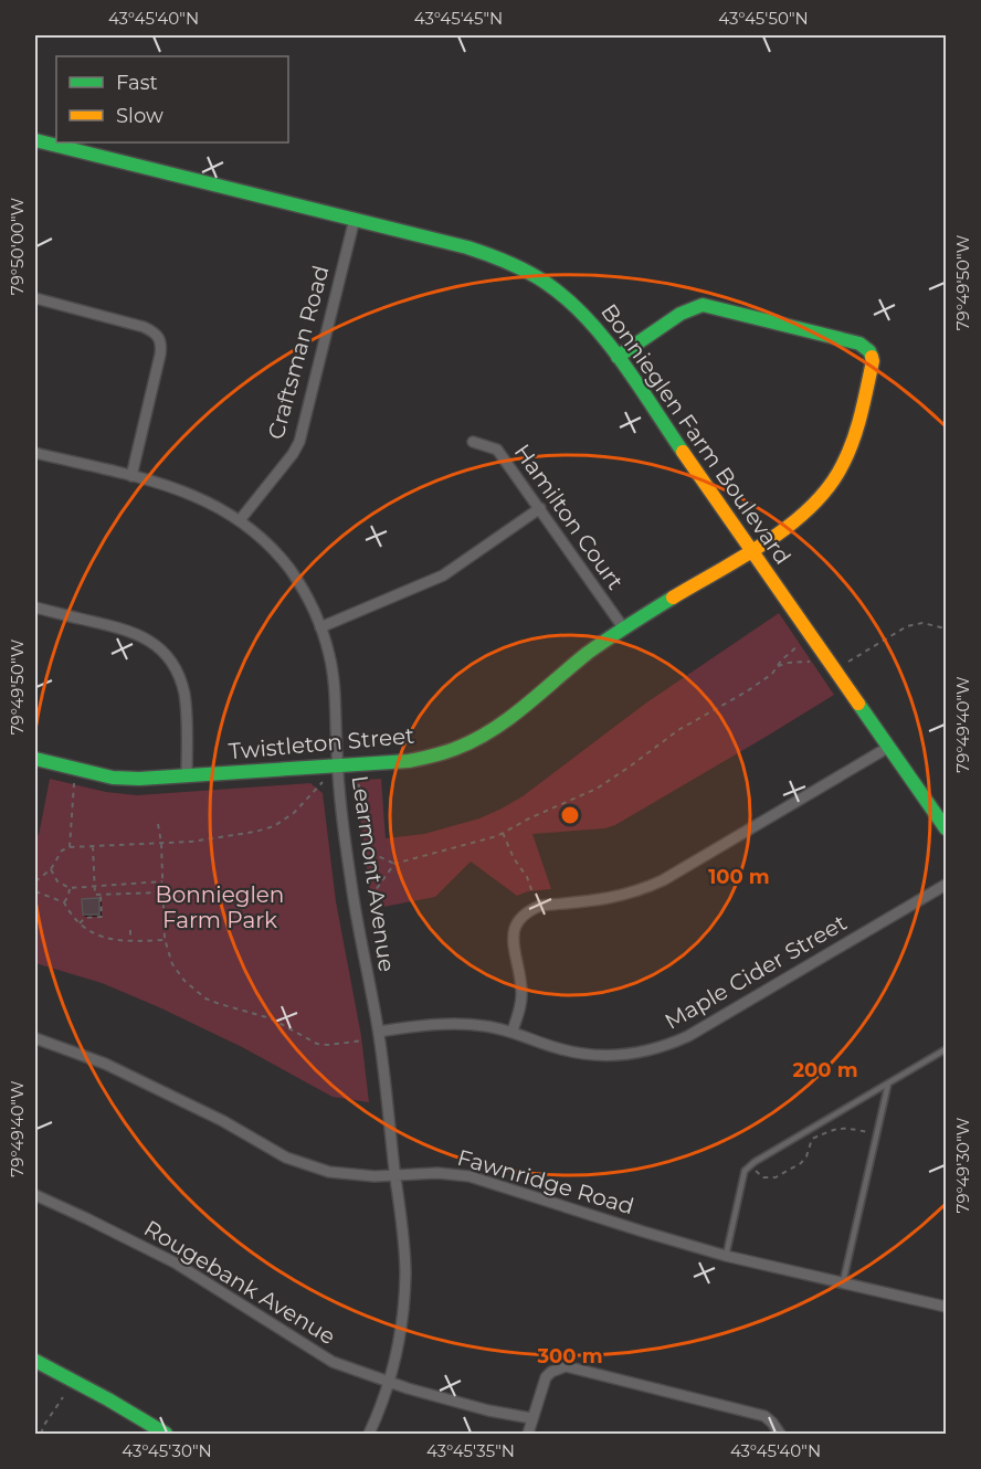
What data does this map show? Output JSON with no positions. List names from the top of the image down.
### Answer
{
  "streets": {
    "street": [
      "Craftsman Road",
      "Bonnieglen Farm Boulevard",
      "Hamilton Court",
      "Twistleton Street",
      "Learmont Avenue",
      "Maple Cider Street",
      "Fawnridge Road",
      "Rougebank Avenue"
    ]
  },
  "crossings": [
    ["Craftsman Road", "Bonnieglen Farm Boulevard"],
    ["Craftsman Road", "Learmont Avenue"],
    ["Bonnieglen Farm Boulevard", "Twistleton Street"],
    ["Hamilton Court", "Twistleton Street"],
    ["Twistleton Street", "Learmont Avenue"],
    ["Learmont Avenue", "Maple Cider Street"],
    ["Learmont Avenue", "Fawnridge Road"],
    ["Learmont Avenue", "Rougebank Avenue"]
  ],
  "parks": ["Bonnieglen Farm Park"],
  "legend": ["Fast", "Slow"],
  "coordinates": [
    "43°45'40\"N",
    "43°45'45\"N",
    "43°45'50\"N",
    "79°50'00\"W",
    "79°49'50\"W",
    "79°49'40\"W",
    "79°49'30\"W",
    "43°45'30\"N",
    "43°45'35\"N"
  ],
  "rings": ["100 m", "200 m", "300 m"]
}
